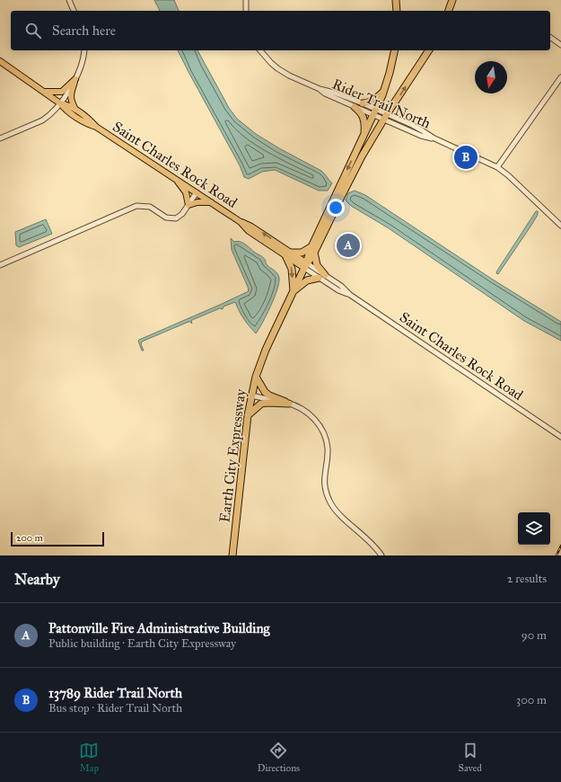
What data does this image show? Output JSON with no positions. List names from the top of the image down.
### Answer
{
  "streets": {
    "highway": ["Earth City Expressway"],
    "main road": ["Saint Charles Rock Road"],
    "street": ["Rider Trail North"]
  },
  "crossings": [
    ["Rider Trail North", "Earth City Expressway"],
    ["Saint Charles Rock Road", "Earth City Expressway"]
  ],
  "scale_bar": "200 m",
  "north": "bottom",
  "page": {
    "search": "Search here",
    "pins": ["B", "A"],
    "scale": "200 m",
    "heading": ["Nearby", "2 results"],
    "list": [
      {
        "mark": "A",
        "name": "Pattonville Fire Administrative Building",
        "note": "Public building · Earth City Expressway",
        "value": "90 m"
      },
      {
        "mark": "B",
        "name": "13789 Rider Trail North",
        "note": "Bus stop · Rider Trail North",
        "value": "300 m"
      }
    ],
    "nav": ["Map", "Directions", "Saved"]
  }
}
